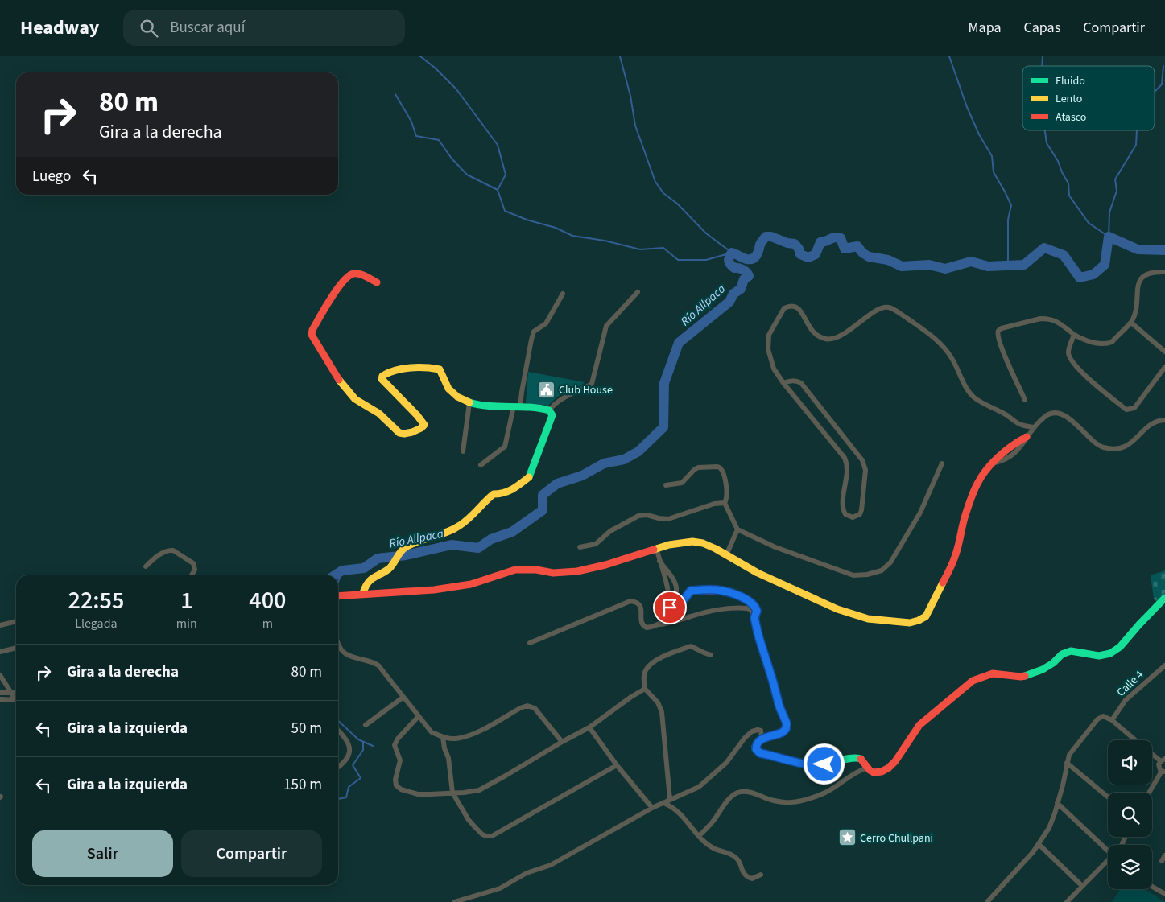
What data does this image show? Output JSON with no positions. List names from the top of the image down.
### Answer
{
  "streets": {
    "street": ["Calle 4"]
  },
  "water": ["Río Allpaca"],
  "places": {
    "public building": ["Club House"],
    "place": ["Cerro Chullpani"]
  },
  "legend": ["Fluido", "Lento", "Atasco"],
  "page": {
    "header": "Headway",
    "search": "Buscar aquí",
    "nav": ["Mapa", "Capas", "Compartir"],
    "turn": ["80 m", "Gira a la derecha"],
    "then": "Luego",
    "eta": [
      "22:55",
      "Llegada",
      "1",
      "min",
      "400",
      "m"
    ],
    "list": [
      {
        "name": "Gira a la derecha",
        "value": "80 m"
      },
      {
        "name": "Gira a la izquierda",
        "value": "50 m"
      },
      {
        "name": "Gira a la izquierda",
        "value": "150 m"
      }
    ],
    "buttons": ["Salir", "Compartir"]
  }
}
